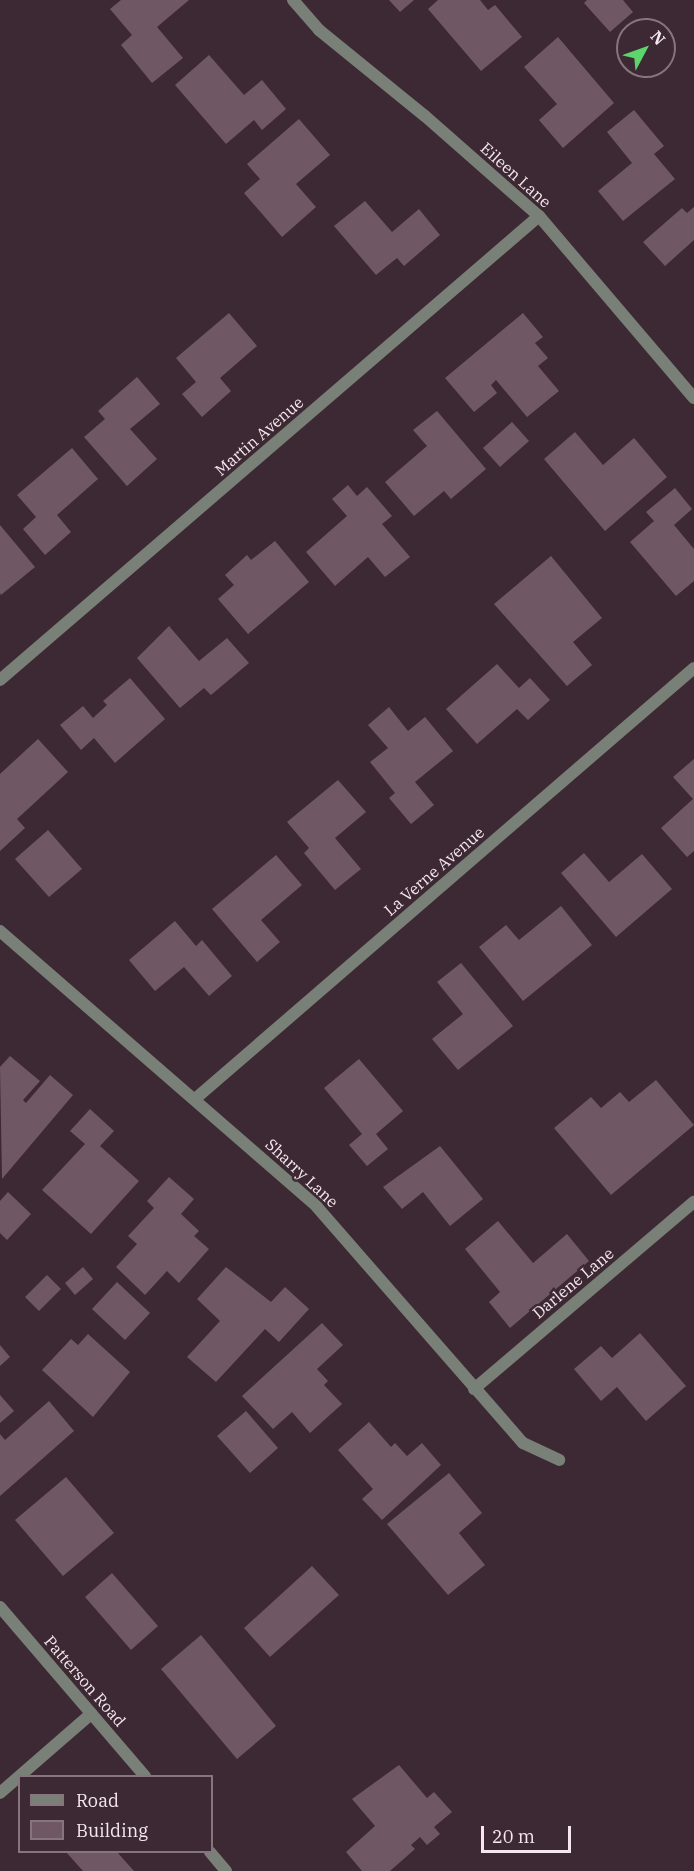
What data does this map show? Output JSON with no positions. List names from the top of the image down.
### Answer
{
  "streets": {
    "street": [
      "Eileen Lane",
      "Martin Avenue",
      "La Verne Avenue",
      "Sharry Lane",
      "Darlene Lane",
      "Patterson Road"
    ]
  },
  "crossings": [
    ["Eileen Lane", "Martin Avenue"],
    ["La Verne Avenue", "Sharry Lane"],
    ["Sharry Lane", "Darlene Lane"]
  ],
  "legend": ["Road", "Building"],
  "scale_bar": "20 m",
  "north": "top right"
}
